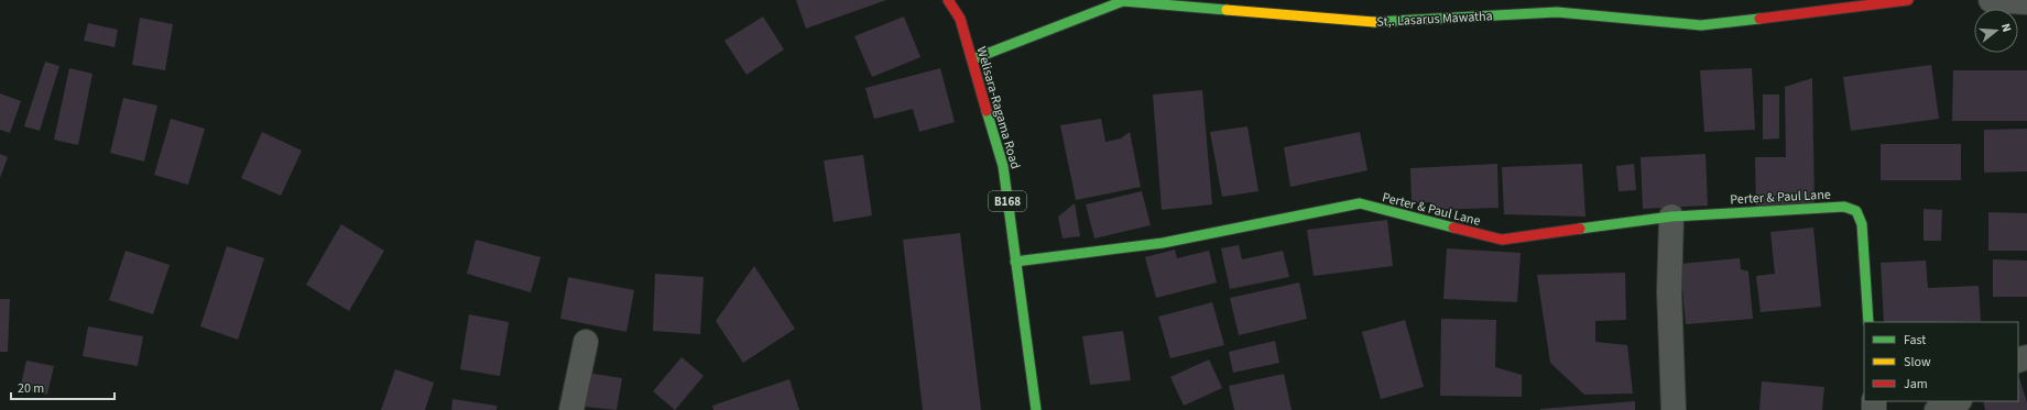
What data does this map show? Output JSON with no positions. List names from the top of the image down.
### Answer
{
  "streets": {
    "street": [
      "St,. Lasarus Mawatha",
      "Welisara-Ragama Road",
      "Perter & Paul Lane",
      "B168"
    ]
  },
  "crossings": [
    ["St,. Lasarus Mawatha", "Welisara-Ragama Road"],
    ["Welisara-Ragama Road", "Perter & Paul Lane"]
  ],
  "legend": ["Fast", "Slow", "Jam"],
  "scale_bar": "20 m",
  "north": "right"
}
